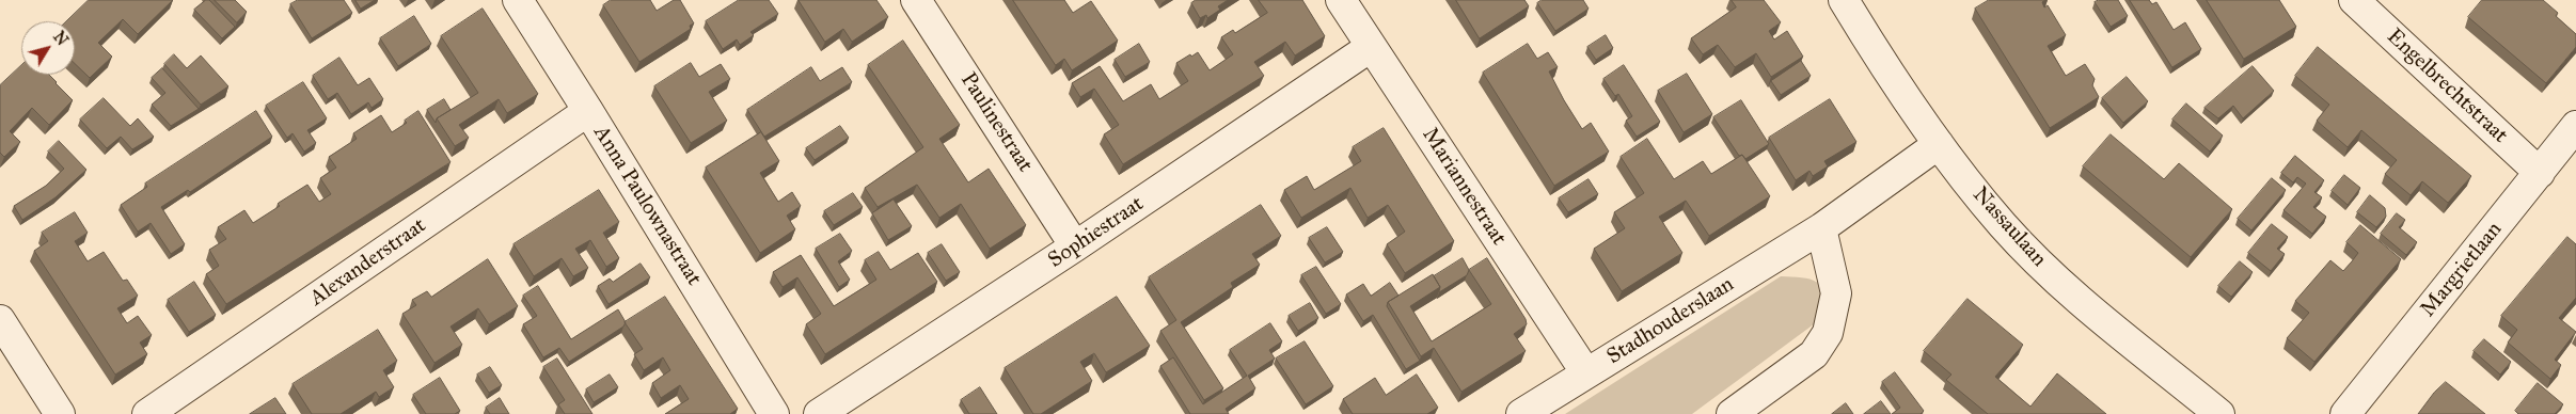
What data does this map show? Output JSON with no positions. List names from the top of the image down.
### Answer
{
  "streets": {
    "street": [
      "Engelbrechtstraat",
      "Paulinestraat",
      "Mariannestraat",
      "Anna Paulownastraat",
      "Nassaulaan",
      "Sophiestraat",
      "Alexanderstraat",
      "Margrietlaan",
      "Stadhouderslaan"
    ]
  },
  "crossings": [
    ["Engelbrechtstraat", "Margrietlaan"],
    ["Paulinestraat", "Sophiestraat"],
    ["Mariannestraat", "Sophiestraat"],
    ["Mariannestraat", "Stadhouderslaan"],
    ["Anna Paulownastraat", "Alexanderstraat"],
    ["Nassaulaan", "Stadhouderslaan"]
  ],
  "north": "top right"
}
